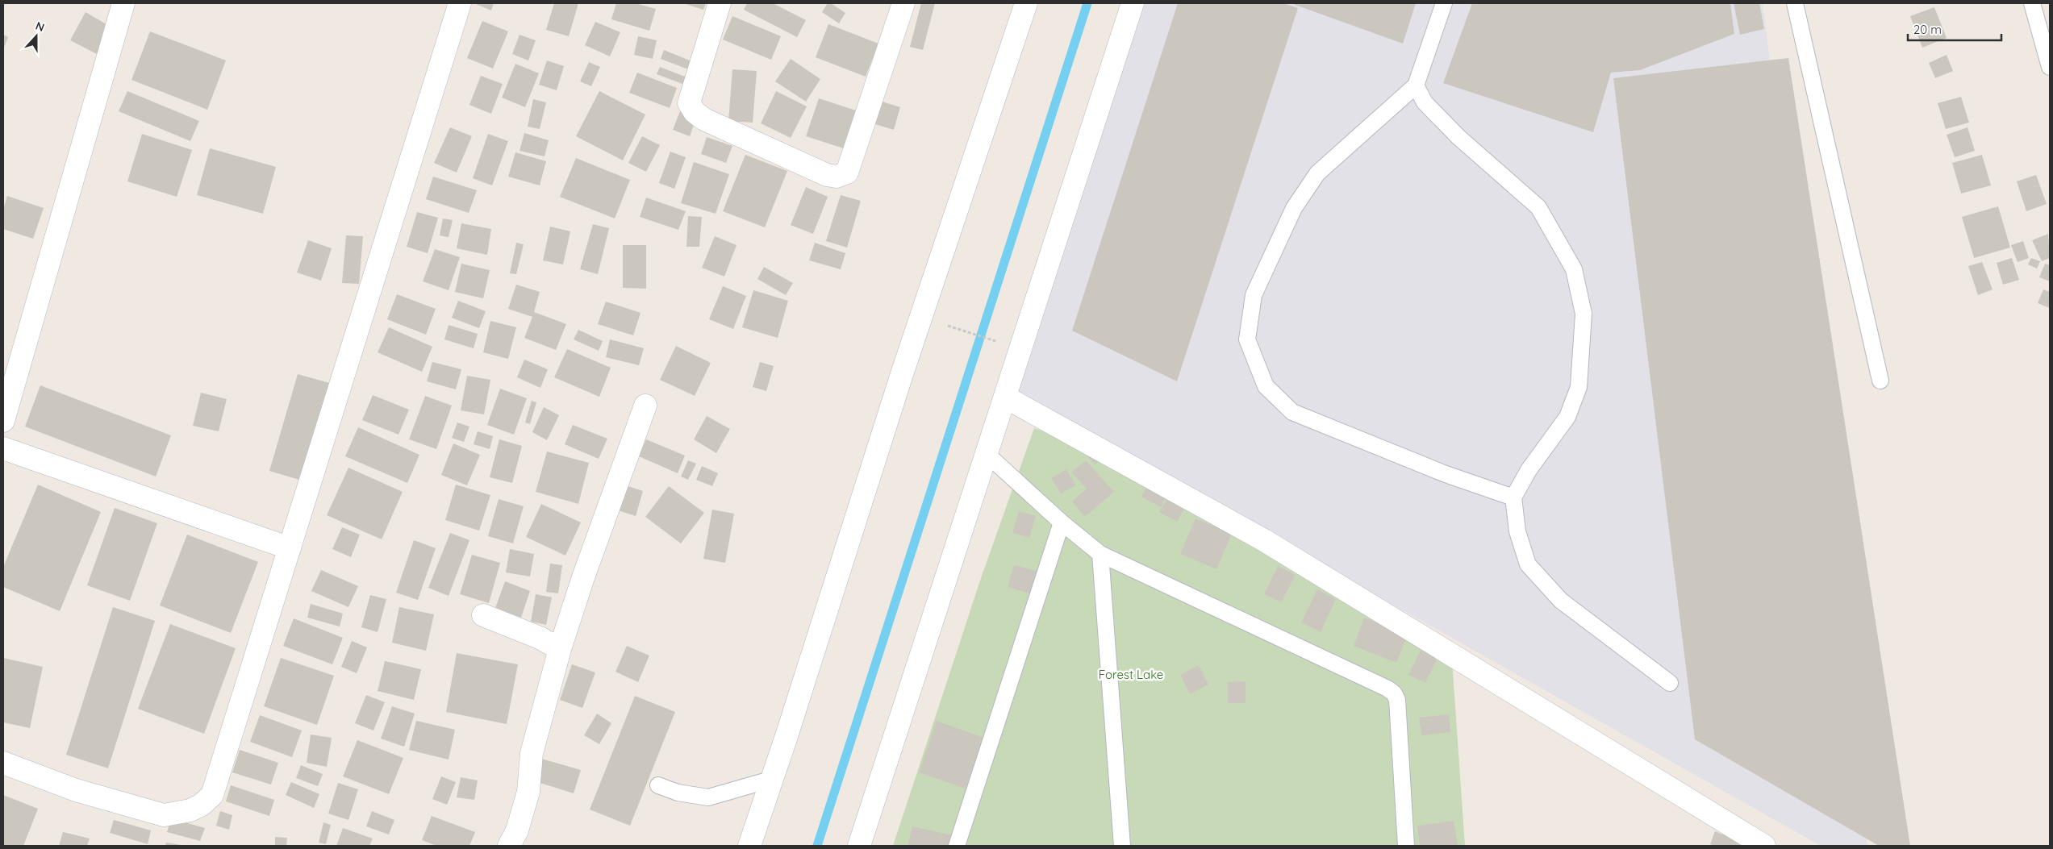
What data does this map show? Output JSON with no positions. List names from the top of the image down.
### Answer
{
  "parks": ["Forest Lake"],
  "scale_bar": "20 m",
  "north": "top"
}
